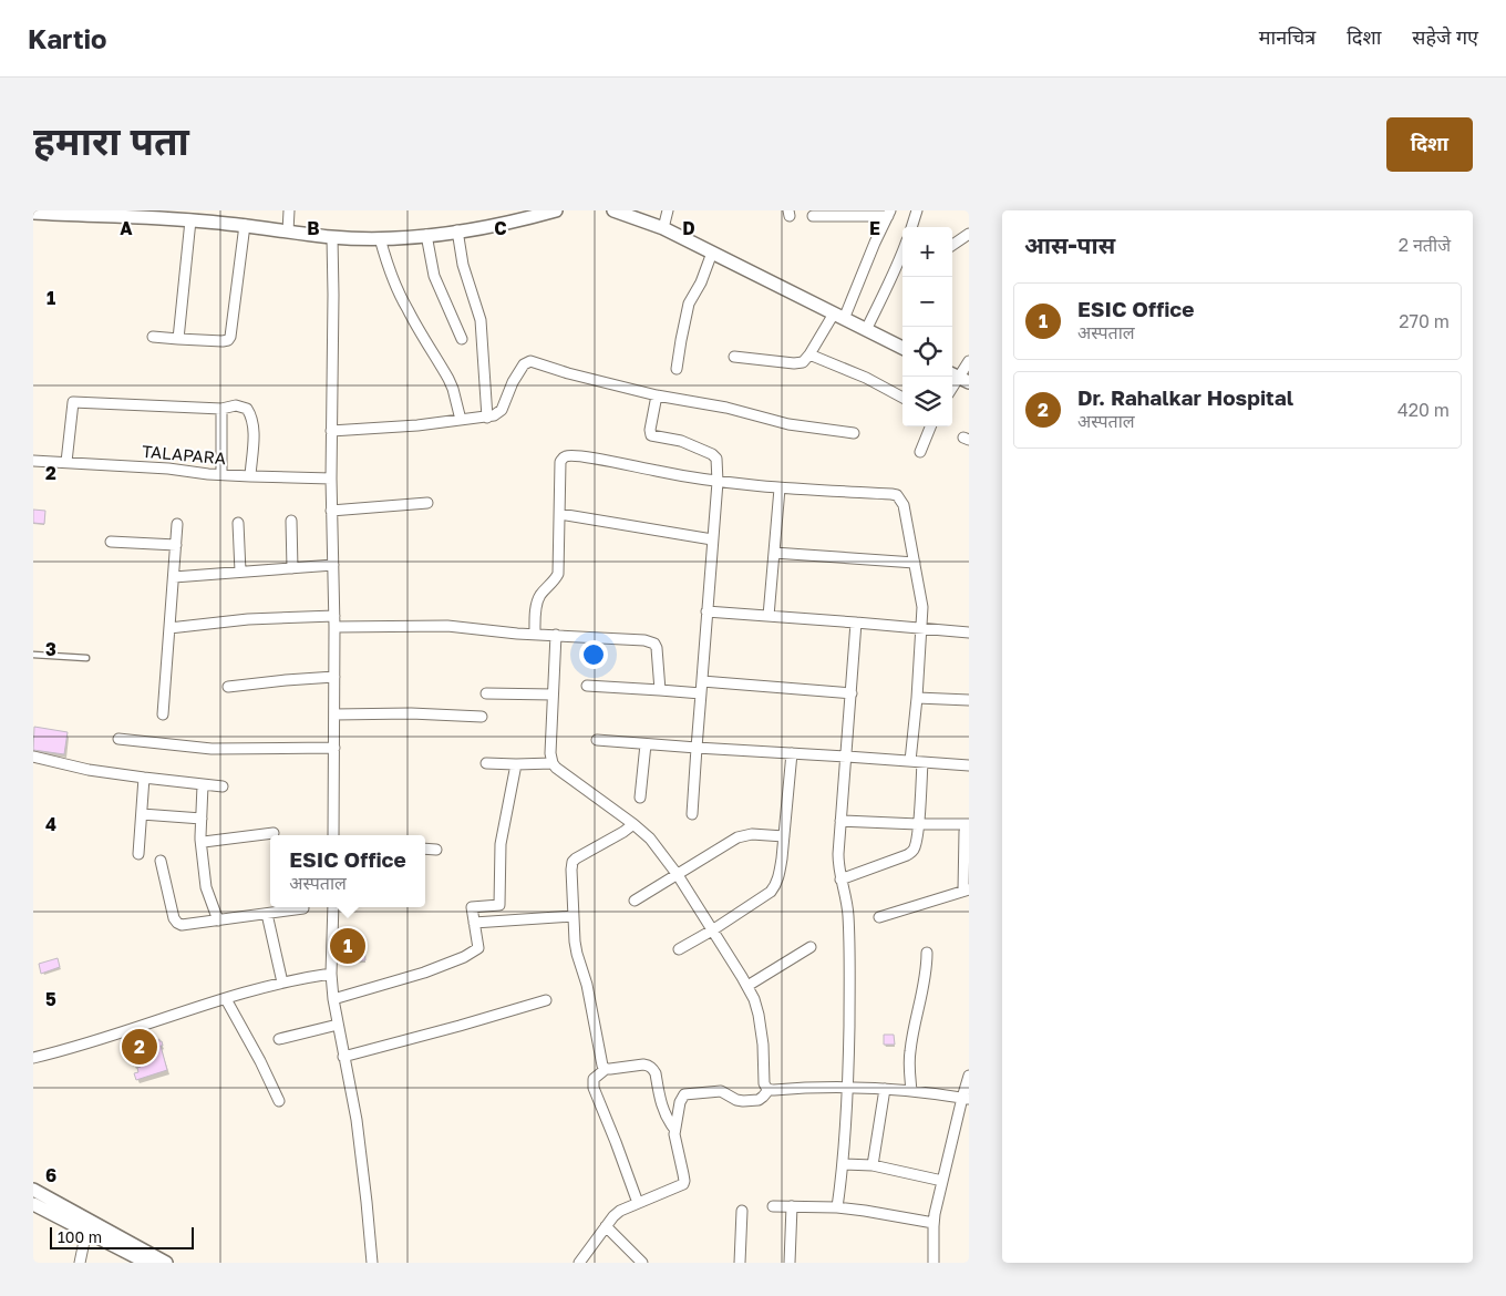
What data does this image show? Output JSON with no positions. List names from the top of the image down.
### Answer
{
  "streets": {
    "street": ["TALAPARA"]
  },
  "scale_bar": "100 m",
  "page": {
    "header": "Kartio",
    "nav": ["मानचित्र", "दिशा", "सहेजे गए"],
    "title": "हमारा पता",
    "buttons": "दिशा",
    "heading": ["आस-पास", "2 नतीजे"],
    "map_buttons": ["+", "−"],
    "list": [
      {
        "mark": "1",
        "name": "ESIC Office",
        "note": "अस्पताल",
        "value": "270 m"
      },
      {
        "mark": "2",
        "name": "Dr. Rahalkar Hospital",
        "note": "अस्पताल",
        "value": "420 m"
      }
    ],
    "popup": ["ESIC Office", "अस्पताल"],
    "pins": ["1", "2"],
    "scale": "100 m"
  },
  "grid": {
    "columns": [
      "A",
      "B",
      "C",
      "D",
      "E"
    ],
    "rows": [
      "1",
      "2",
      "3",
      "4",
      "5",
      "6"
    ]
  }
}
